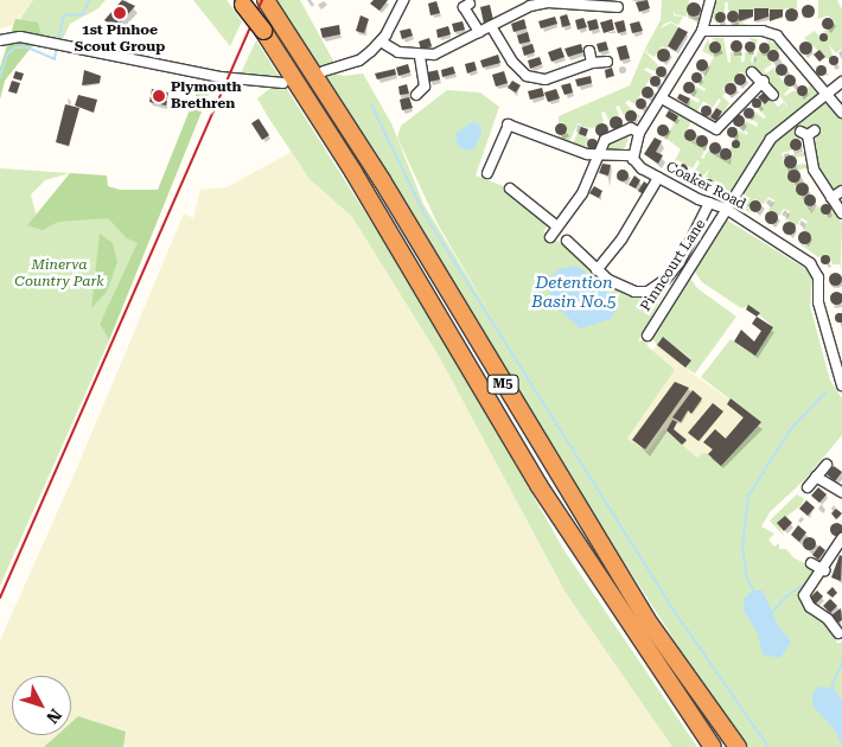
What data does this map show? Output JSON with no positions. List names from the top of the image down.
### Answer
{
  "streets": {
    "highway": ["M5"],
    "street": ["Coaker Road", "Pinncourt Lane"]
  },
  "crossings": [
    ["Coaker Road", "Pinncourt Lane"]
  ],
  "water": ["Detention Basin No.5"],
  "parks": ["Minerva Country Park"],
  "places": ["1st Pinhoe Scout Group", "Plymouth Brethren"],
  "north": "bottom right"
}
